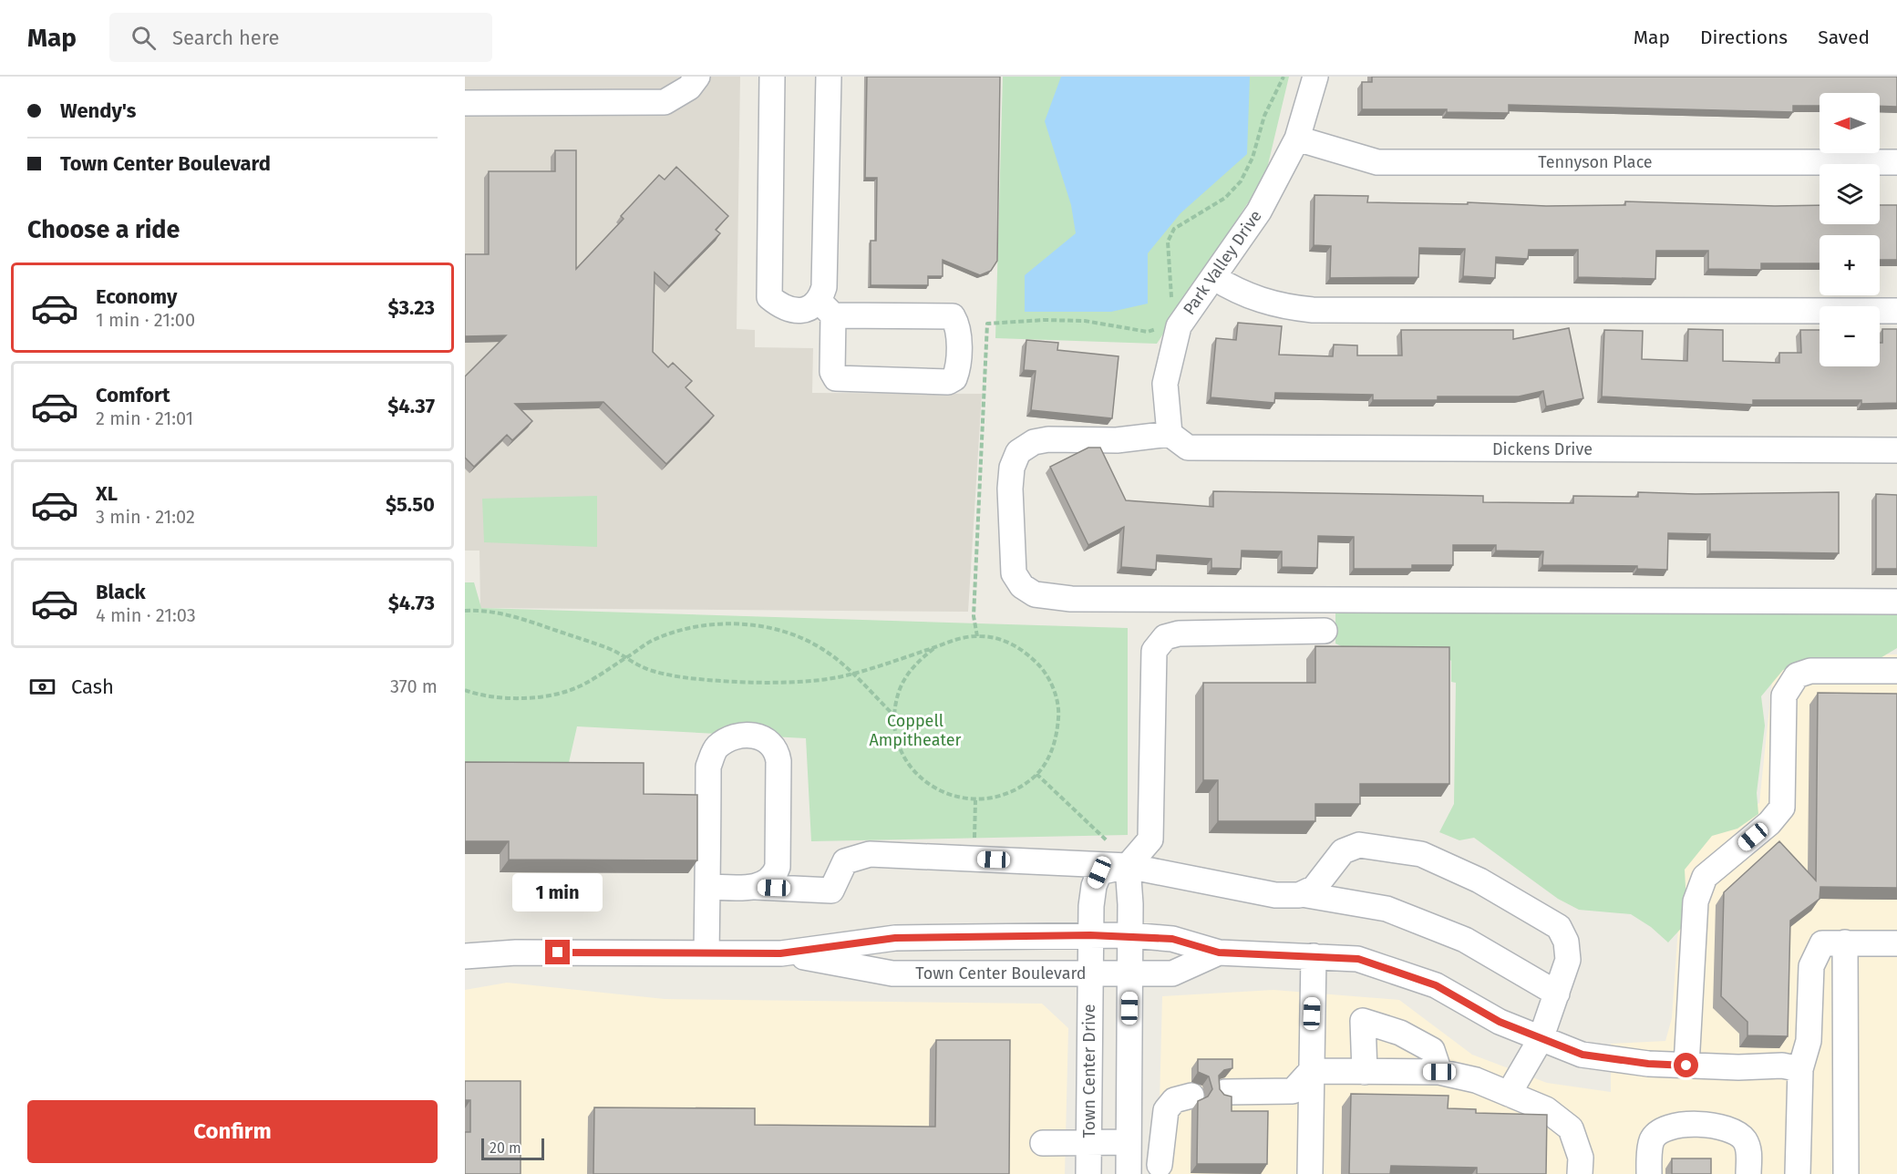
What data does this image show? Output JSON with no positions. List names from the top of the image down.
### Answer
{
  "streets": {
    "street": [
      "Tennyson Place",
      "Park Valley Drive",
      "Dickens Drive",
      "Town Center Boulevard",
      "Town Center Drive"
    ]
  },
  "crossings": [
    ["Tennyson Place", "Park Valley Drive"],
    ["Park Valley Drive", "Dickens Drive"],
    ["Town Center Boulevard", "Town Center Drive"]
  ],
  "parks": ["Coppell Ampitheater"],
  "scale_bar": "20 m",
  "north": "left",
  "page": {
    "header": "Map",
    "search": "Search here",
    "nav": ["Map", "Directions", "Saved"],
    "banner": ["Wendy's", "Town Center Boulevard"],
    "map_buttons": ["+", "−"],
    "heading": "Choose a ride",
    "list": [
      {
        "name": "Economy",
        "note": "1 min · 21:00",
        "value": "$3.23"
      },
      {
        "name": "Comfort",
        "note": "2 min · 21:01",
        "value": "$4.37"
      },
      {
        "name": "XL",
        "note": "3 min · 21:02",
        "value": "$5.50"
      },
      {
        "name": "Black",
        "note": "4 min · 21:03",
        "value": "$4.73"
      }
    ],
    "pay": ["Cash", "370 m"],
    "bubble": "1 min",
    "buttons": "Confirm",
    "scale": "20 m"
  }
}
